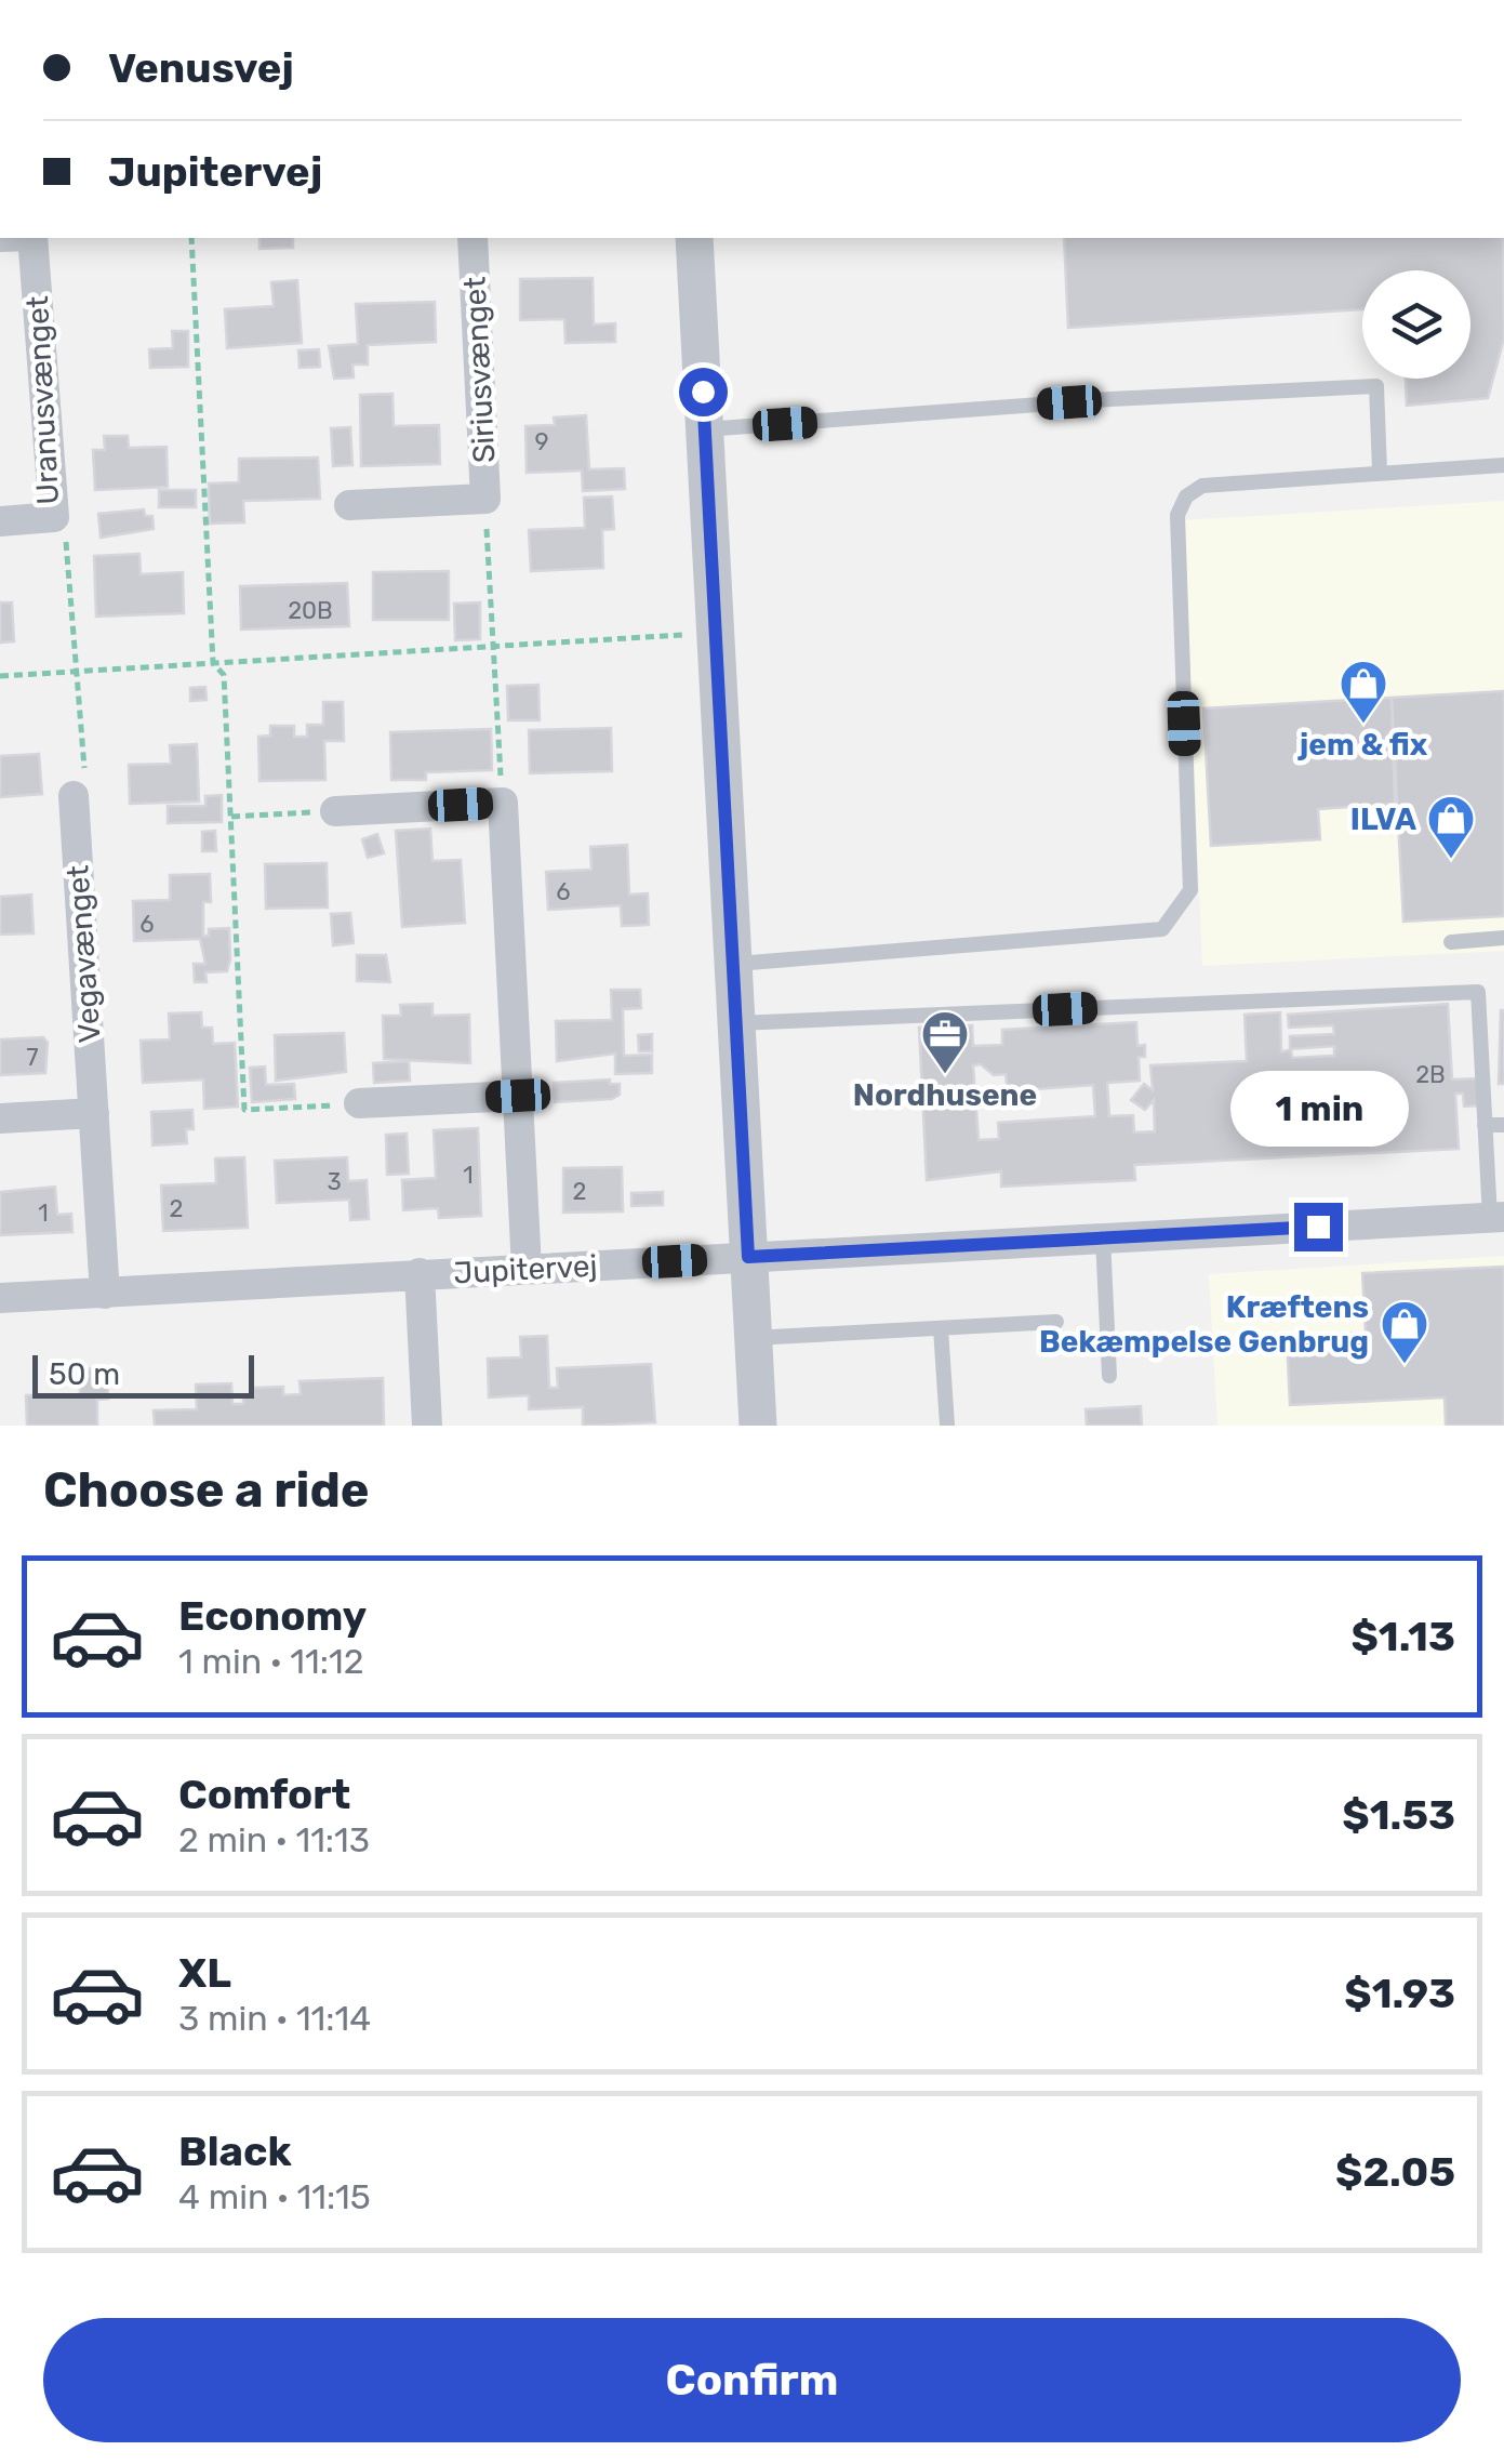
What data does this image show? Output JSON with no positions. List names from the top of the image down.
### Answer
{
  "streets": {
    "street": [
      "Siriusvænget",
      "Uranusvænget",
      "Vegavænget",
      "Jupitervej"
    ]
  },
  "crossings": [
    ["Vegavænget", "Jupitervej"]
  ],
  "places": {
    "shop": ["jem & fix", "ILVA", "Kræftens Bekæmpelse Genbrug"],
    "office": ["Nordhusene"]
  },
  "house_numbers": [
    "9",
    "20B",
    "6",
    "6",
    "7",
    "2B",
    "1",
    "3",
    "2",
    "2",
    "1"
  ],
  "scale_bar": "50 m",
  "page": {
    "banner": ["Venusvej", "Jupitervej"],
    "bubble": "1 min",
    "scale": "50 m",
    "heading": "Choose a ride",
    "list": [
      {
        "name": "Economy",
        "note": "1 min · 11:12",
        "value": "$1.13"
      },
      {
        "name": "Comfort",
        "note": "2 min · 11:13",
        "value": "$1.53"
      },
      {
        "name": "XL",
        "note": "3 min · 11:14",
        "value": "$1.93"
      },
      {
        "name": "Black",
        "note": "4 min · 11:15",
        "value": "$2.05"
      }
    ],
    "buttons": "Confirm"
  }
}
